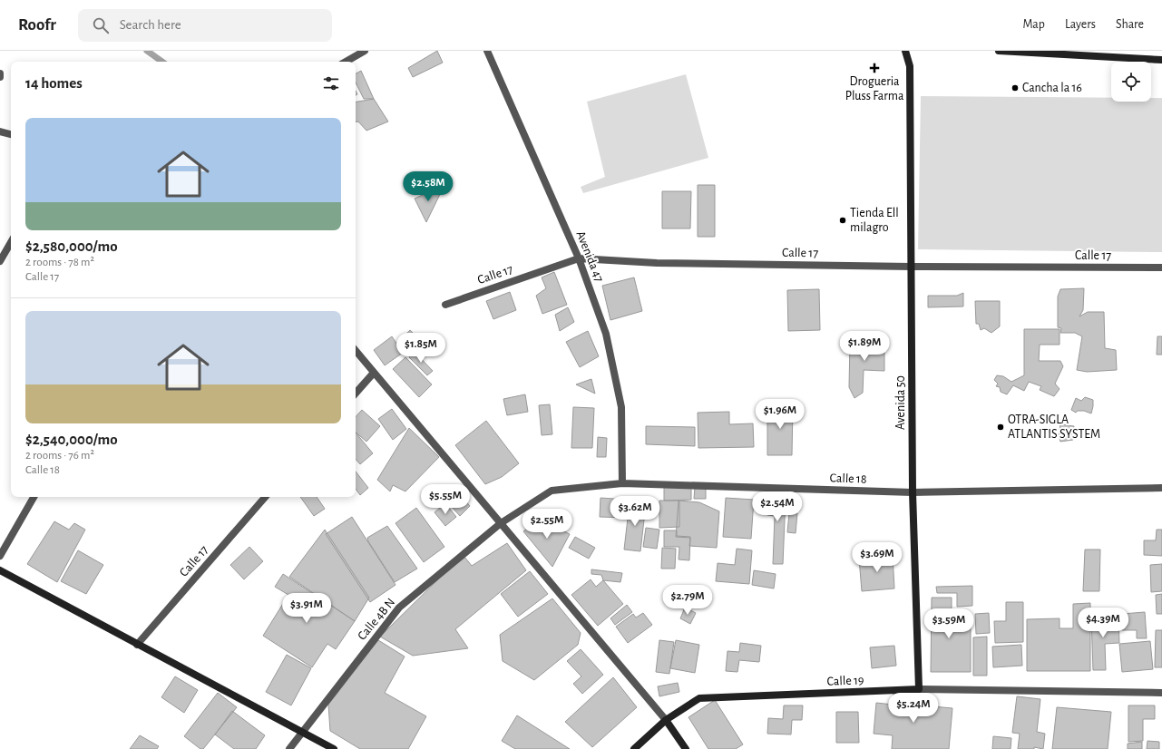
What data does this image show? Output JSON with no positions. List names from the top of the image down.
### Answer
{
  "streets": {
    "street": [
      "Calle 17",
      "Avenida 47",
      "Avenida 50",
      "Calle 18",
      "Calle 4B N",
      "Calle 19"
    ]
  },
  "crossings": [
    ["Calle 17", "Avenida 47"],
    ["Calle 17", "Avenida 50"],
    ["Avenida 47", "Calle 18"],
    ["Avenida 50", "Calle 18"],
    ["Avenida 50", "Calle 19"],
    ["Calle 18", "Calle 4B N"]
  ],
  "places": {
    "health": ["Drogueria Pluss Farma"],
    "other": ["Cancha la 16", "Tienda Ell milagro", "OTRA-SIGLA ATLANTIS SYSTEM"]
  },
  "page": {
    "header": "Roofr",
    "search": "Search here",
    "nav": ["Map", "Layers", "Share"],
    "heading": "14 homes",
    "list": [
      {
        "name": "$2,580,000/mo",
        "note": "2 rooms · 78 m² · Calle 17"
      },
      {
        "name": "$2,540,000/mo",
        "note": "2 rooms · 76 m² · Calle 18"
      }
    ],
    "price": [
      "$2.58M",
      "$1.89M",
      "$1.85M",
      "$1.96M",
      "$5.55M",
      "$2.54M",
      "$3.62M",
      "$2.55M",
      "$3.69M",
      "$2.79M",
      "$3.91M",
      "$4.39M",
      "$3.59M",
      "$5.24M"
    ]
  }
}
